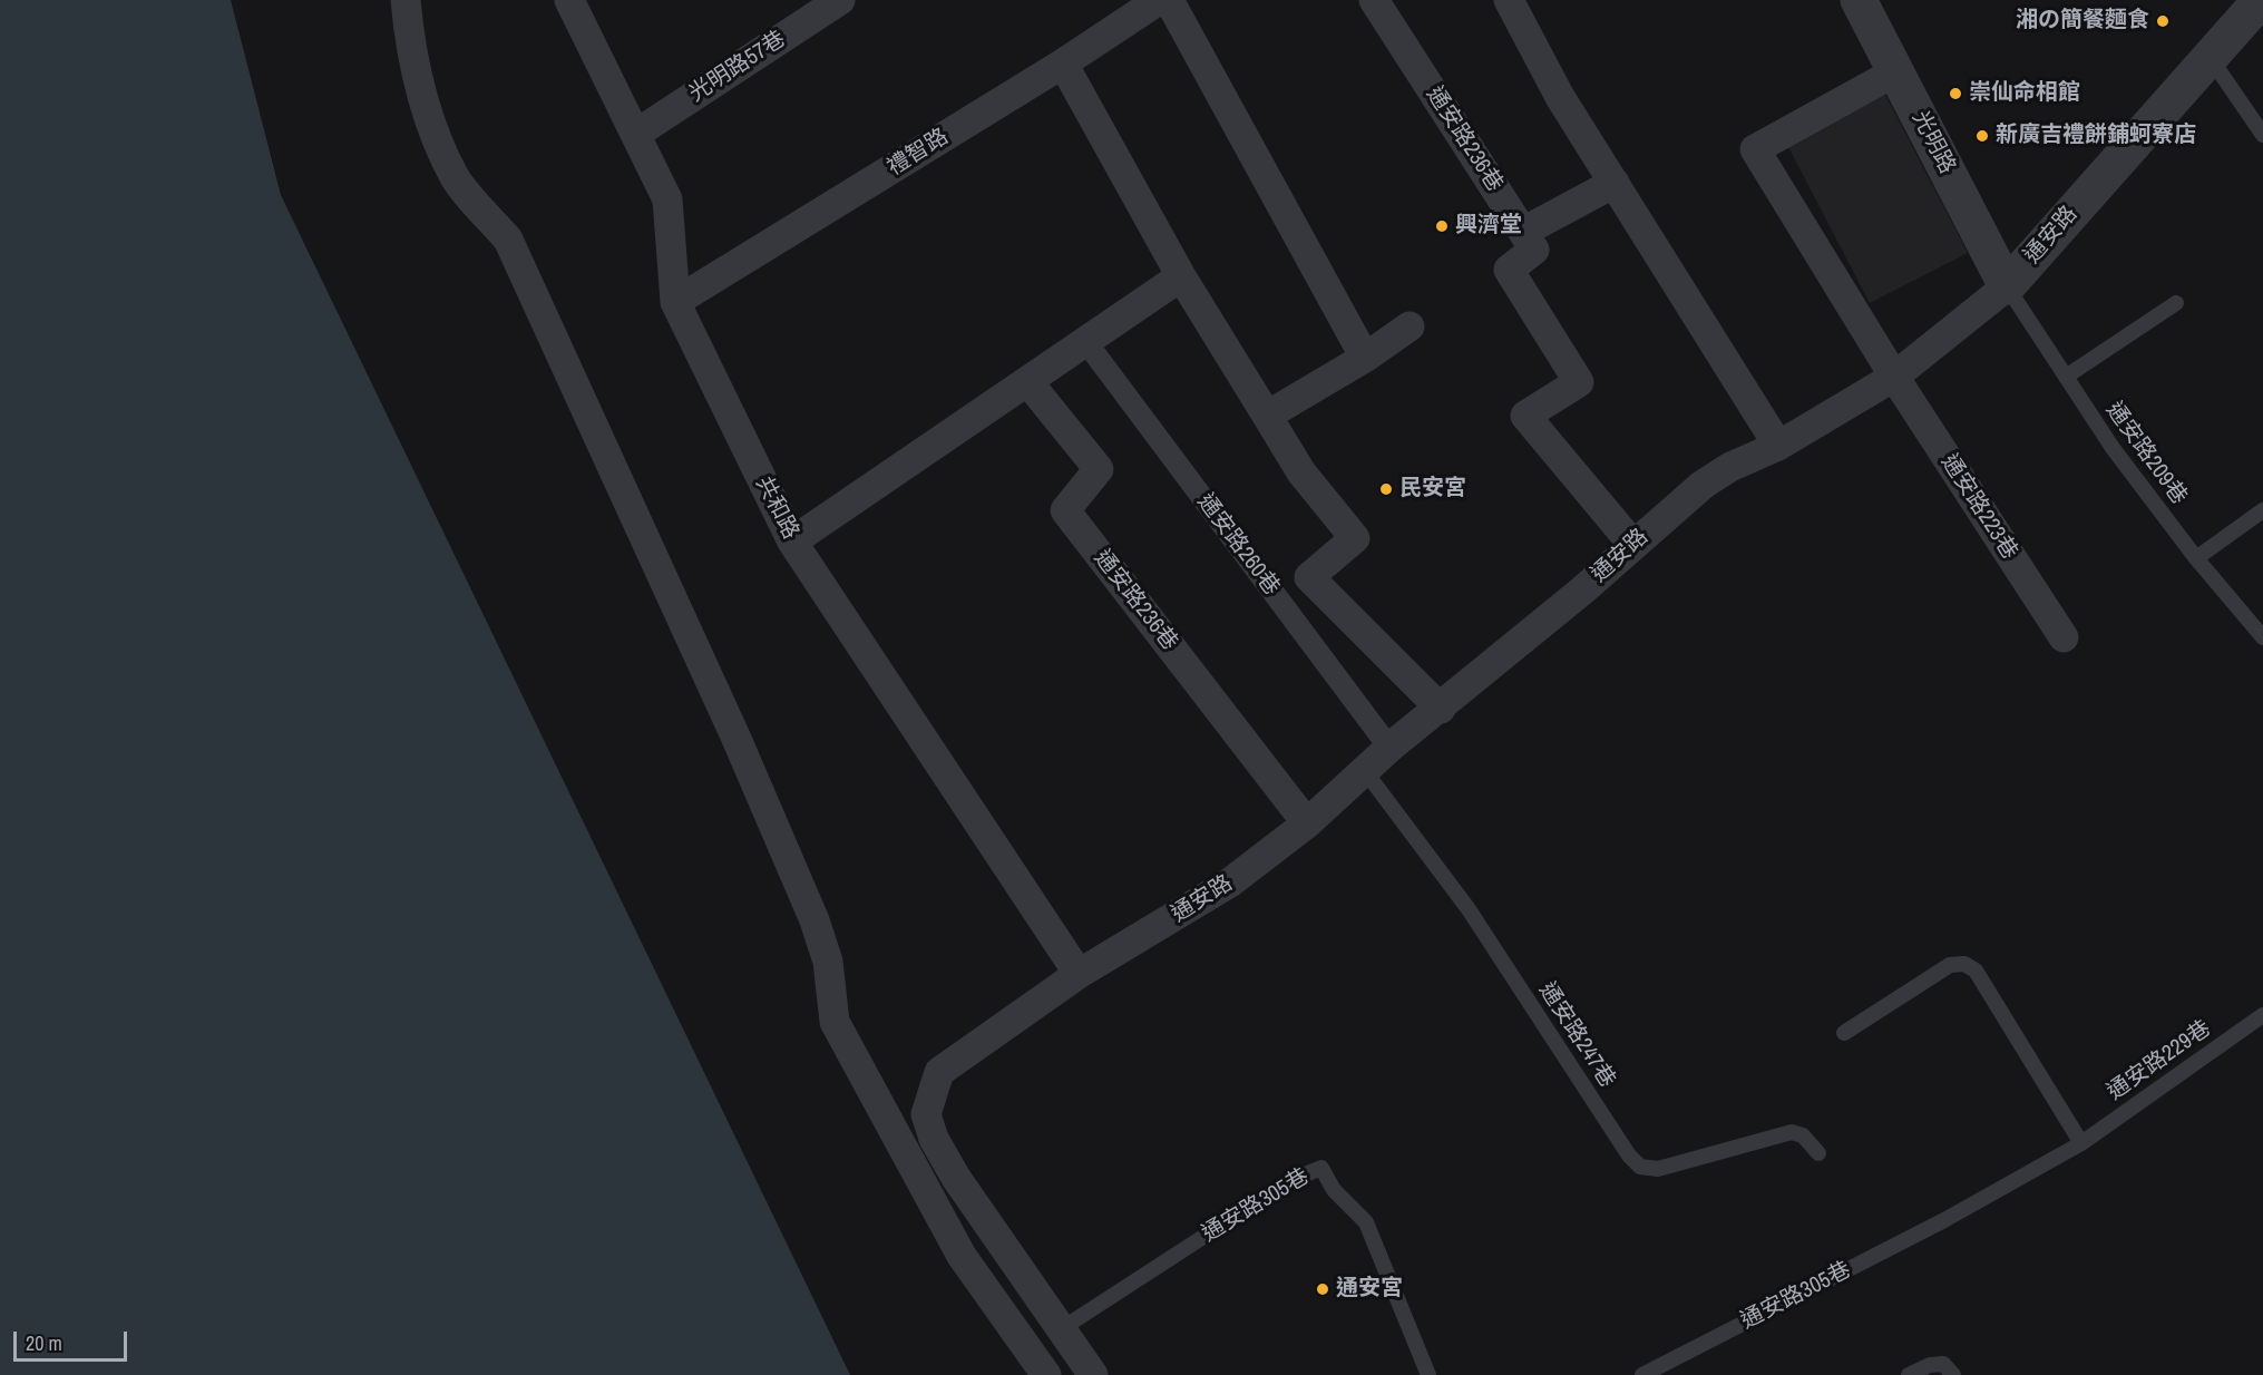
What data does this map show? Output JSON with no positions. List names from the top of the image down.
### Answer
{
  "streets": {
    "street": [
      "光明路57巷",
      "通安路236巷",
      "光明路",
      "禮智路",
      "通安路",
      "通安路223巷",
      "共和路",
      "通安路260巷"
    ],
    "lane": [
      "通安路209巷",
      "通安路247巷",
      "通安路229巷",
      "通安路305巷"
    ]
  },
  "crossings": [
    ["光明路57巷", "共和路"],
    ["通安路236巷", "通安路"],
    ["光明路", "通安路"],
    ["光明路", "通安路209巷"],
    ["光明路", "通安路223巷"],
    ["禮智路", "共和路"],
    ["通安路", "通安路209巷"],
    ["通安路", "通安路223巷"],
    ["通安路", "共和路"],
    ["通安路", "通安路260巷"],
    ["通安路", "通安路247巷"],
    ["通安路", "通安路305巷"],
    ["通安路229巷", "通安路305巷"]
  ],
  "places": [
    "湘の簡餐麵食",
    "崇仙命相館",
    "新廣吉禮餅鋪蚵寮店",
    "興濟堂",
    "民安宮",
    "通安宮"
  ],
  "scale_bar": "20 m"
}
